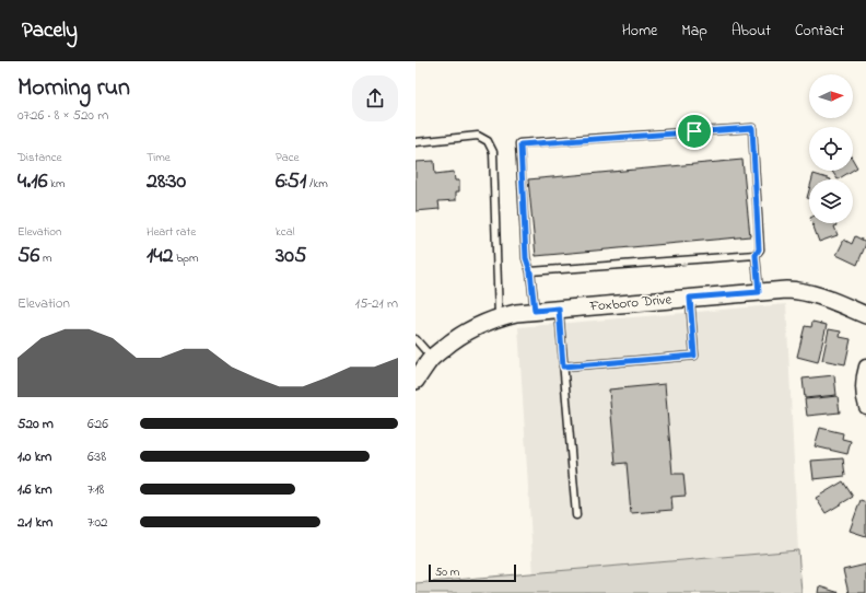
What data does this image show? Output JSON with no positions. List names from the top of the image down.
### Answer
{
  "streets": {
    "street": ["Foxboro Drive"]
  },
  "scale_bar": "50 m",
  "north": "right",
  "page": {
    "header": "Pacely",
    "nav": [
      "Home",
      "Map",
      "About",
      "Contact"
    ],
    "heading": ["Morning run", "07:26 · 8 × 520 m"],
    "stats": [
      ["Distance", "4.16 km"],
      ["Time", "28:30"],
      ["Pace", "6:51 /km"],
      ["Elevation", "56 m"],
      ["Heart rate", "142 bpm"],
      ["kcal", "305"]
    ],
    "chart": ["Elevation", "15–21 m"],
    "list": [
      {
        "name": "520 m",
        "note": "6:26"
      },
      {
        "name": "1.0 km",
        "note": "6:38"
      },
      {
        "name": "1.6 km",
        "note": "7:18"
      },
      {
        "name": "2.1 km",
        "note": "7:02"
      }
    ],
    "scale": "50 m"
  }
}
